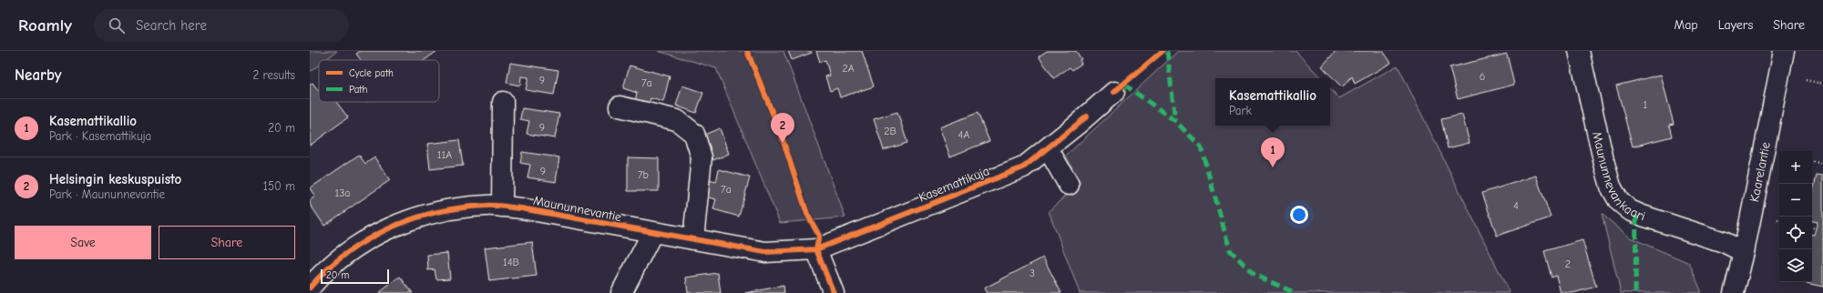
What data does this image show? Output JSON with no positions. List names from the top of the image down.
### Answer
{
  "streets": {
    "street": [
      "Kaarelantie",
      "Maununnevankaari",
      "Kasemattikuja",
      "Maununnevantie"
    ]
  },
  "crossings": [
    ["Kaarelantie", "Maununnevankaari"],
    ["Kasemattikuja", "Maununnevantie"]
  ],
  "house_numbers": [
    "2A",
    "6",
    "9",
    "7a",
    "1",
    "9",
    "2B",
    "4A",
    "11A",
    "9",
    "7b",
    "7a",
    "13a",
    "4",
    "14B",
    "2",
    "3"
  ],
  "legend": ["Cycle path", "Path"],
  "scale_bar": "20 m",
  "page": {
    "header": "Roamly",
    "search": "Search here",
    "nav": ["Map", "Layers", "Share"],
    "heading": ["Nearby", "2 results"],
    "popup": ["Kasemattikallio", "Park"],
    "list": [
      {
        "mark": "1",
        "name": "Kasemattikallio",
        "note": "Park · Kasemattikuja",
        "value": "20 m"
      },
      {
        "mark": "2",
        "name": "Helsingin keskuspuisto",
        "note": "Park · Maununnevantie",
        "value": "150 m"
      }
    ],
    "pins": ["2", "1"],
    "map_buttons": ["+", "−"],
    "buttons": ["Save", "Share"],
    "scale": "20 m"
  }
}
